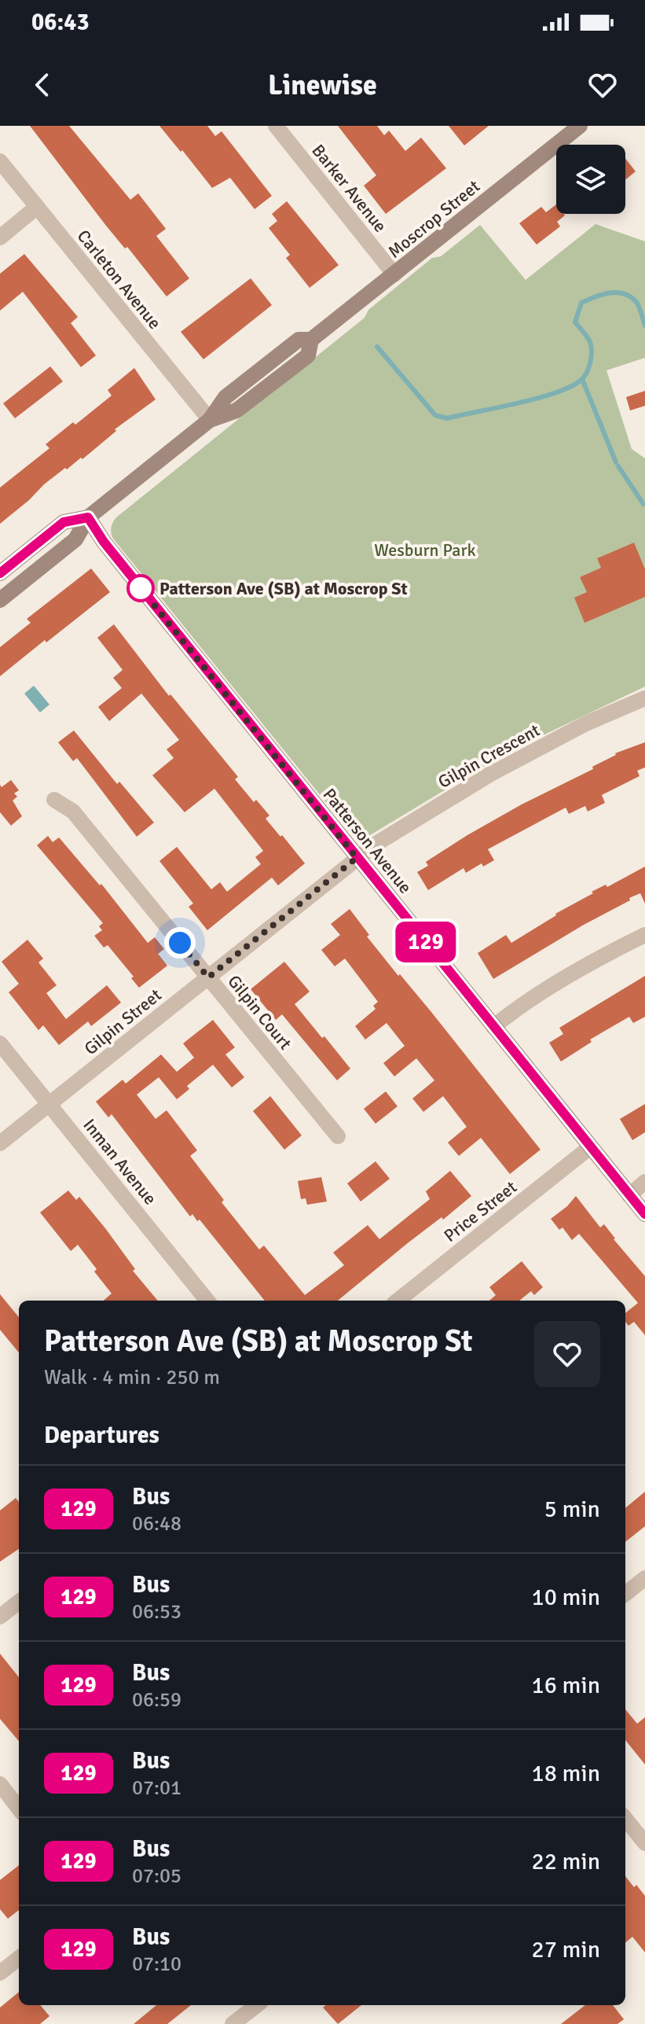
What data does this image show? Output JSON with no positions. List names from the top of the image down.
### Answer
{
  "streets": {
    "street": [
      "Barker Avenue",
      "Moscrop Street",
      "Carleton Avenue",
      "Gilpin Crescent",
      "Patterson Avenue",
      "Gilpin Court",
      "Gilpin Street",
      "Inman Avenue",
      "Price Street"
    ]
  },
  "crossings": [
    ["Barker Avenue", "Moscrop Street"],
    ["Moscrop Street", "Carleton Avenue"],
    ["Moscrop Street", "Patterson Avenue"],
    ["Gilpin Crescent", "Patterson Avenue"],
    ["Gilpin Crescent", "Gilpin Street"],
    ["Patterson Avenue", "Gilpin Street"],
    ["Patterson Avenue", "Price Street"],
    ["Gilpin Court", "Gilpin Street"],
    ["Gilpin Street", "Inman Avenue"]
  ],
  "parks": ["Wesburn Park"],
  "places": ["Patterson Ave (SB) at Moscrop St"],
  "lines": ["bus line 129"],
  "page": {
    "status": "06:43",
    "header": "Linewise",
    "on_map": "129",
    "heading": [
      ["Patterson Ave (SB) at Moscrop St", "Walk · 4 min · 250 m"],
      "Departures"
    ],
    "list": [
      {
        "mark": "129",
        "name": "Bus",
        "note": "06:48",
        "value": "5 min"
      },
      {
        "mark": "129",
        "name": "Bus",
        "note": "06:53",
        "value": "10 min"
      },
      {
        "mark": "129",
        "name": "Bus",
        "note": "06:59",
        "value": "16 min"
      },
      {
        "mark": "129",
        "name": "Bus",
        "note": "07:01",
        "value": "18 min"
      },
      {
        "mark": "129",
        "name": "Bus",
        "note": "07:05",
        "value": "22 min"
      },
      {
        "mark": "129",
        "name": "Bus",
        "note": "07:10",
        "value": "27 min"
      }
    ]
  }
}
